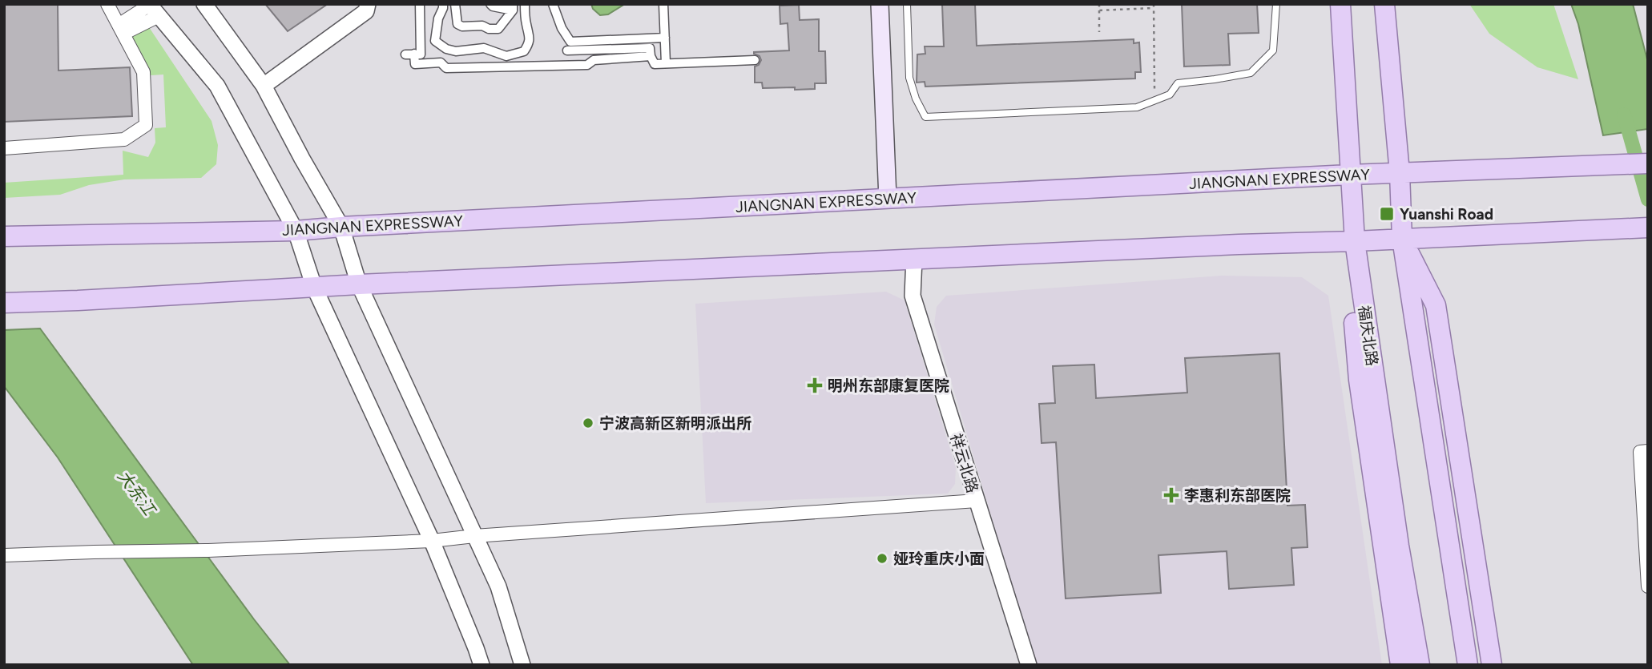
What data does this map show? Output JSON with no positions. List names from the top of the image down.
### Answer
{
  "streets": {
    "main road": ["JIANGNAN EXPRESSWAY", "福庆北路"],
    "street": ["祥云北路"]
  },
  "crossings": [
    ["JIANGNAN EXPRESSWAY", "福庆北路"]
  ],
  "water": ["大东江"],
  "places": {
    "transit": ["Yuanshi Road"],
    "health": ["明州东部康复医院", "李惠利东部医院"],
    "other": ["宁波高新区新明派出所", "娅玲重庆小面"]
  }
}
